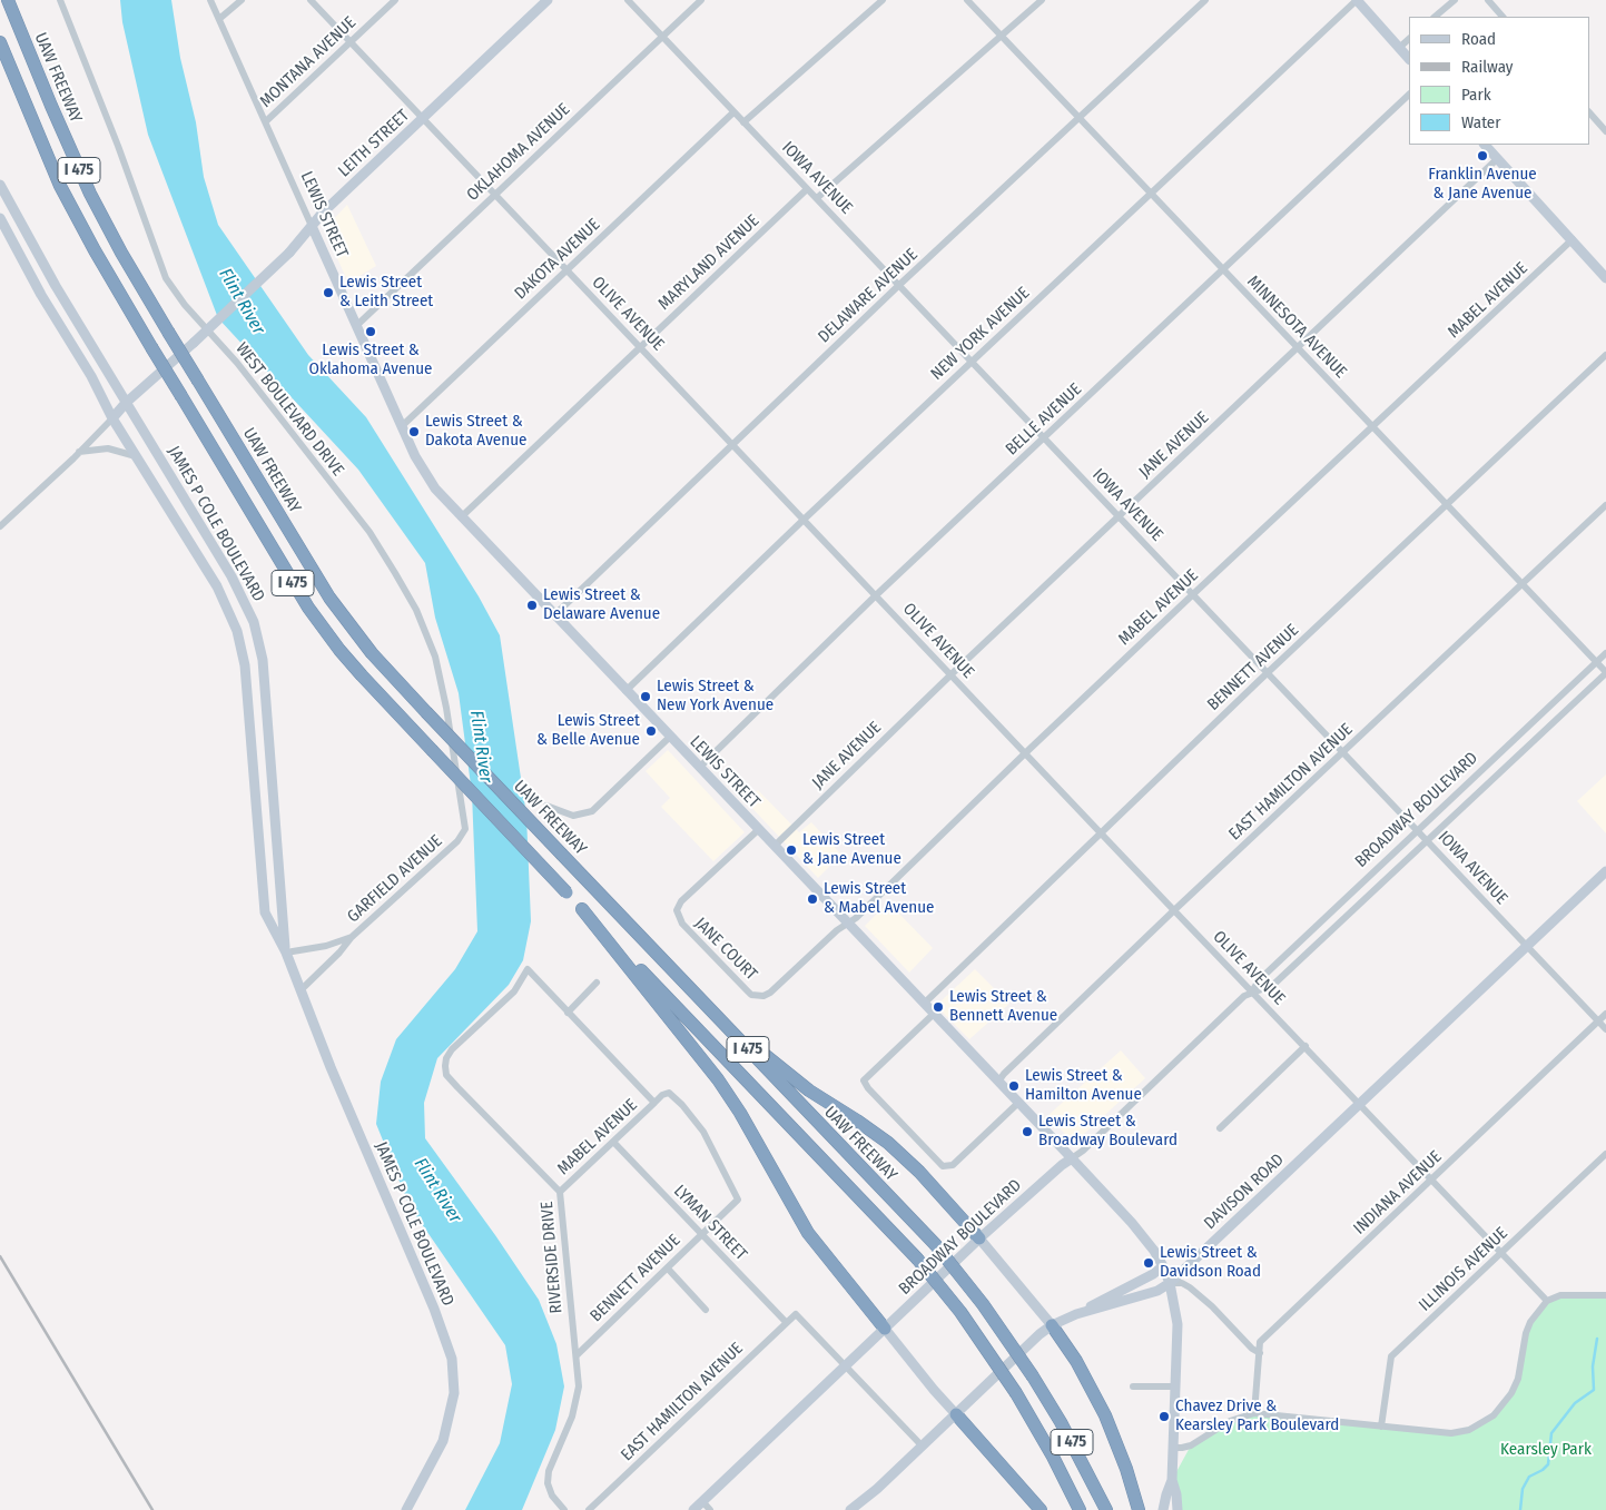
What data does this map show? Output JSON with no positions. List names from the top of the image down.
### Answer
{
  "streets": {
    "highway": ["UAW FREEWAY", "I 475"],
    "street": [
      "MONTANA AVENUE",
      "LEITH STREET",
      "OKLAHOMA AVENUE",
      "IOWA AVENUE",
      "LEWIS STREET",
      "DAKOTA AVENUE",
      "MARYLAND AVENUE",
      "DELAWARE AVENUE",
      "MABEL AVENUE",
      "OLIVE AVENUE",
      "MINNESOTA AVENUE",
      "NEW YORK AVENUE",
      "WEST BOULEVARD DRIVE",
      "BELLE AVENUE",
      "JANE AVENUE",
      "JAMES P COLE BOULEVARD",
      "BENNETT AVENUE",
      "EAST HAMILTON AVENUE",
      "BROADWAY BOULEVARD",
      "GARFIELD AVENUE",
      "JANE COURT",
      "DAVISON ROAD",
      "INDIANA AVENUE",
      "LYMAN STREET",
      "RIVERSIDE DRIVE",
      "ILLINOIS AVENUE"
    ]
  },
  "crossings": [
    ["MONTANA AVENUE", "LEWIS STREET"],
    ["MONTANA AVENUE", "OLIVE AVENUE"],
    ["LEITH STREET", "LEWIS STREET"],
    ["LEITH STREET", "OLIVE AVENUE"],
    ["LEITH STREET", "JAMES P COLE BOULEVARD"],
    ["OKLAHOMA AVENUE", "IOWA AVENUE"],
    ["OKLAHOMA AVENUE", "LEWIS STREET"],
    ["OKLAHOMA AVENUE", "OLIVE AVENUE"],
    ["IOWA AVENUE", "DAKOTA AVENUE"],
    ["IOWA AVENUE", "MARYLAND AVENUE"],
    ["IOWA AVENUE", "DELAWARE AVENUE"],
    ["IOWA AVENUE", "MABEL AVENUE"],
    ["IOWA AVENUE", "NEW YORK AVENUE"],
    ["IOWA AVENUE", "BELLE AVENUE"],
    ["IOWA AVENUE", "JANE AVENUE"],
    ["IOWA AVENUE", "BENNETT AVENUE"],
    ["IOWA AVENUE", "EAST HAMILTON AVENUE"],
    ["IOWA AVENUE", "BROADWAY BOULEVARD"],
    ["IOWA AVENUE", "DAVISON ROAD"],
    ["IOWA AVENUE", "INDIANA AVENUE"],
    ["LEWIS STREET", "DAKOTA AVENUE"],
    ["LEWIS STREET", "MARYLAND AVENUE"],
    ["LEWIS STREET", "DELAWARE AVENUE"],
    ["LEWIS STREET", "MABEL AVENUE"],
    ["LEWIS STREET", "NEW YORK AVENUE"],
    ["LEWIS STREET", "BELLE AVENUE"],
    ["LEWIS STREET", "JANE AVENUE"],
    ["LEWIS STREET", "BENNETT AVENUE"],
    ["LEWIS STREET", "EAST HAMILTON AVENUE"],
    ["LEWIS STREET", "BROADWAY BOULEVARD"],
    ["LEWIS STREET", "JANE COURT"],
    ["LEWIS STREET", "DAVISON ROAD"],
    ["DAKOTA AVENUE", "OLIVE AVENUE"],
    ["MARYLAND AVENUE", "OLIVE AVENUE"],
    ["DELAWARE AVENUE", "OLIVE AVENUE"],
    ["DELAWARE AVENUE", "MINNESOTA AVENUE"],
    ["MABEL AVENUE", "OLIVE AVENUE"],
    ["MABEL AVENUE", "MINNESOTA AVENUE"],
    ["MABEL AVENUE", "BENNETT AVENUE"],
    ["MABEL AVENUE", "JANE COURT"],
    ["MABEL AVENUE", "LYMAN STREET"],
    ["MABEL AVENUE", "RIVERSIDE DRIVE"],
    ["OLIVE AVENUE", "NEW YORK AVENUE"],
    ["OLIVE AVENUE", "BELLE AVENUE"],
    ["OLIVE AVENUE", "JANE AVENUE"],
    ["OLIVE AVENUE", "BENNETT AVENUE"],
    ["OLIVE AVENUE", "EAST HAMILTON AVENUE"],
    ["OLIVE AVENUE", "BROADWAY BOULEVARD"],
    ["OLIVE AVENUE", "DAVISON ROAD"],
    ["OLIVE AVENUE", "INDIANA AVENUE"],
    ["OLIVE AVENUE", "ILLINOIS AVENUE"],
    ["MINNESOTA AVENUE", "NEW YORK AVENUE"],
    ["MINNESOTA AVENUE", "BELLE AVENUE"],
    ["MINNESOTA AVENUE", "JANE AVENUE"],
    ["MINNESOTA AVENUE", "BENNETT AVENUE"],
    ["MINNESOTA AVENUE", "EAST HAMILTON AVENUE"],
    ["MINNESOTA AVENUE", "BROADWAY BOULEVARD"],
    ["WEST BOULEVARD DRIVE", "GARFIELD AVENUE"],
    ["JAMES P COLE BOULEVARD", "GARFIELD AVENUE"],
    ["BENNETT AVENUE", "LYMAN STREET"],
    ["BENNETT AVENUE", "RIVERSIDE DRIVE"],
    ["EAST HAMILTON AVENUE", "BROADWAY BOULEVARD"],
    ["EAST HAMILTON AVENUE", "LYMAN STREET"]
  ],
  "water": ["Flint River"],
  "parks": ["Kearsley Park"],
  "places": [
    "Franklin Avenue & Jane Avenue",
    "Lewis Street & Leith Street",
    "Lewis Street & Oklahoma Avenue",
    "Lewis Street & Dakota Avenue",
    "Lewis Street & Delaware Avenue",
    "Lewis Street & New York Avenue",
    "Lewis Street & Belle Avenue",
    "Lewis Street & Jane Avenue",
    "Lewis Street & Mabel Avenue",
    "Lewis Street & Bennett Avenue",
    "Lewis Street & Hamilton Avenue",
    "Lewis Street & Broadway Boulevard",
    "Lewis Street & Davidson Road",
    "Chavez Drive & Kearsley Park Boulevard"
  ],
  "legend": [
    "Road",
    "Railway",
    "Park",
    "Water"
  ]
}
